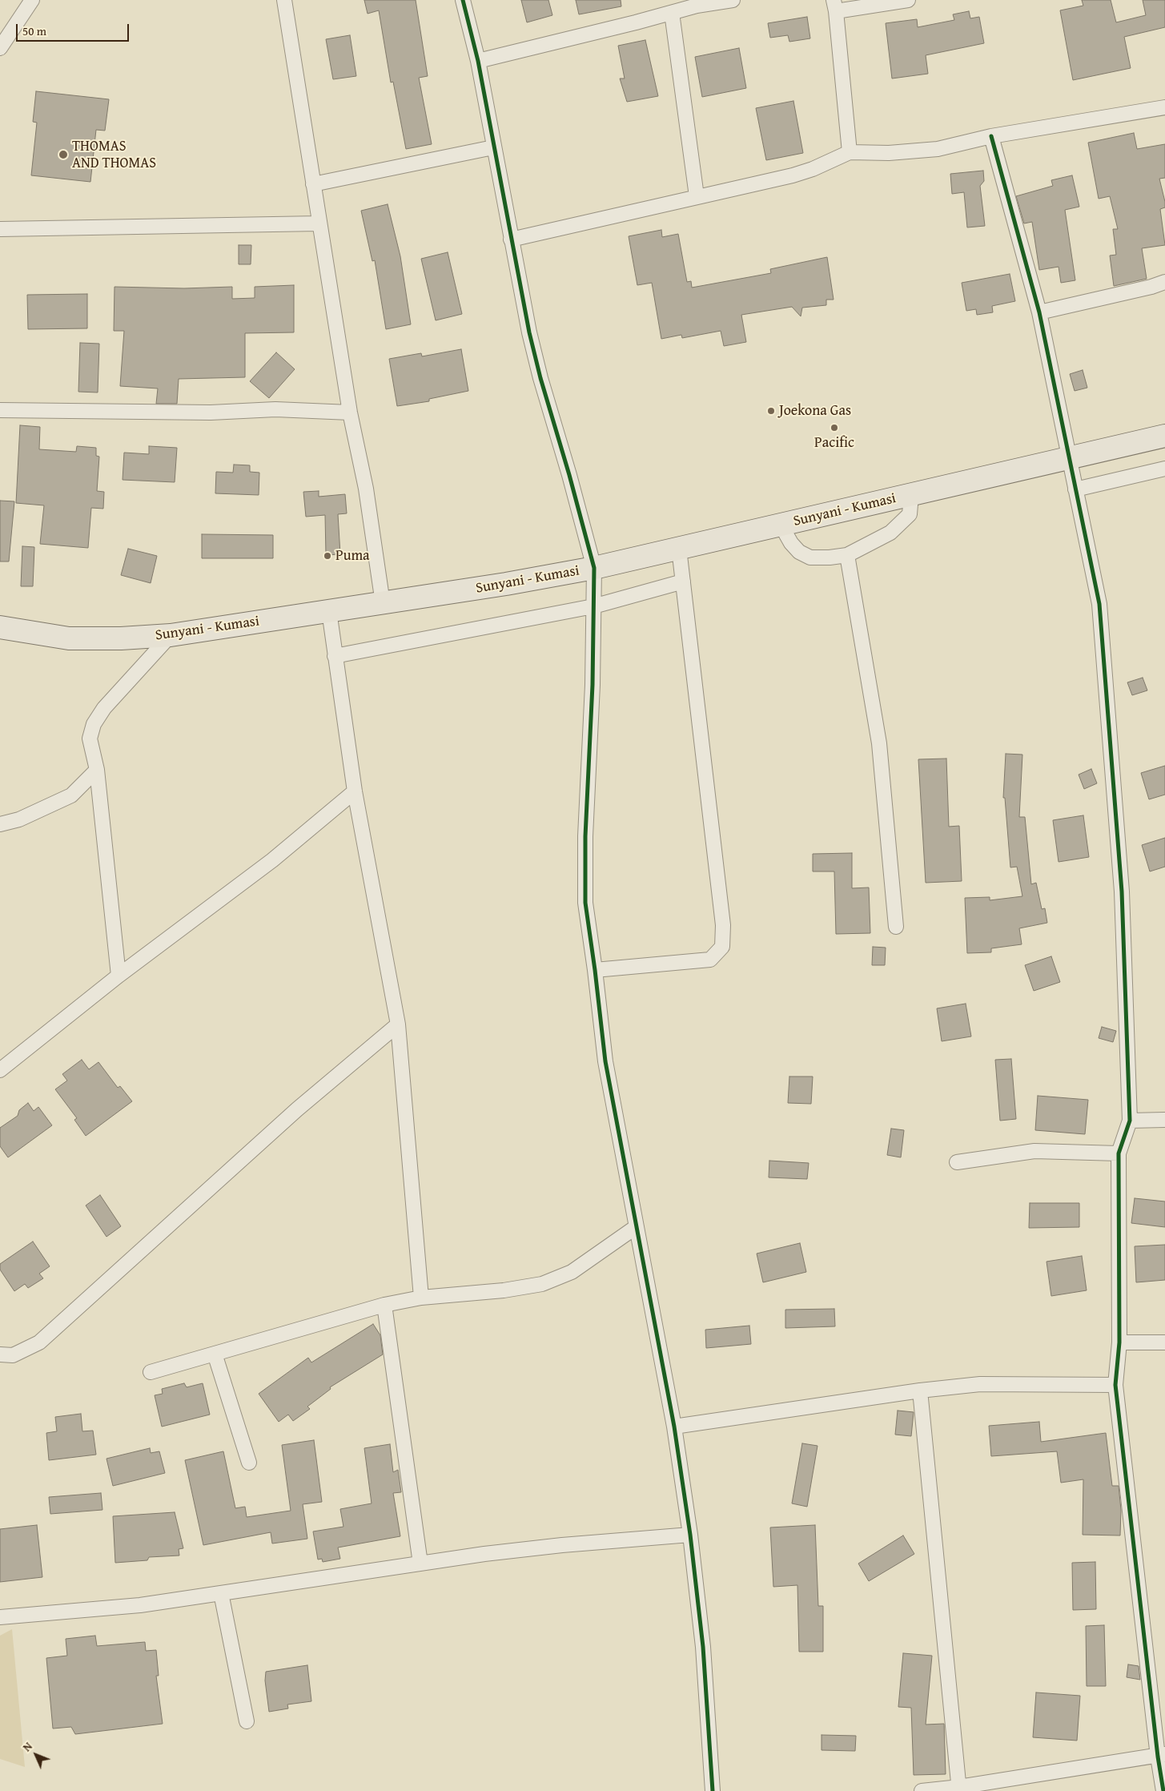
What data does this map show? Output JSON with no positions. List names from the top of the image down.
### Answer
{
  "streets": {
    "main road": ["Sunyani - Kumasi"]
  },
  "places": [
    "THOMAS AND THOMAS",
    "Joekona Gas",
    "Pacific",
    "Puma"
  ],
  "scale_bar": "50 m",
  "north": "top left"
}
